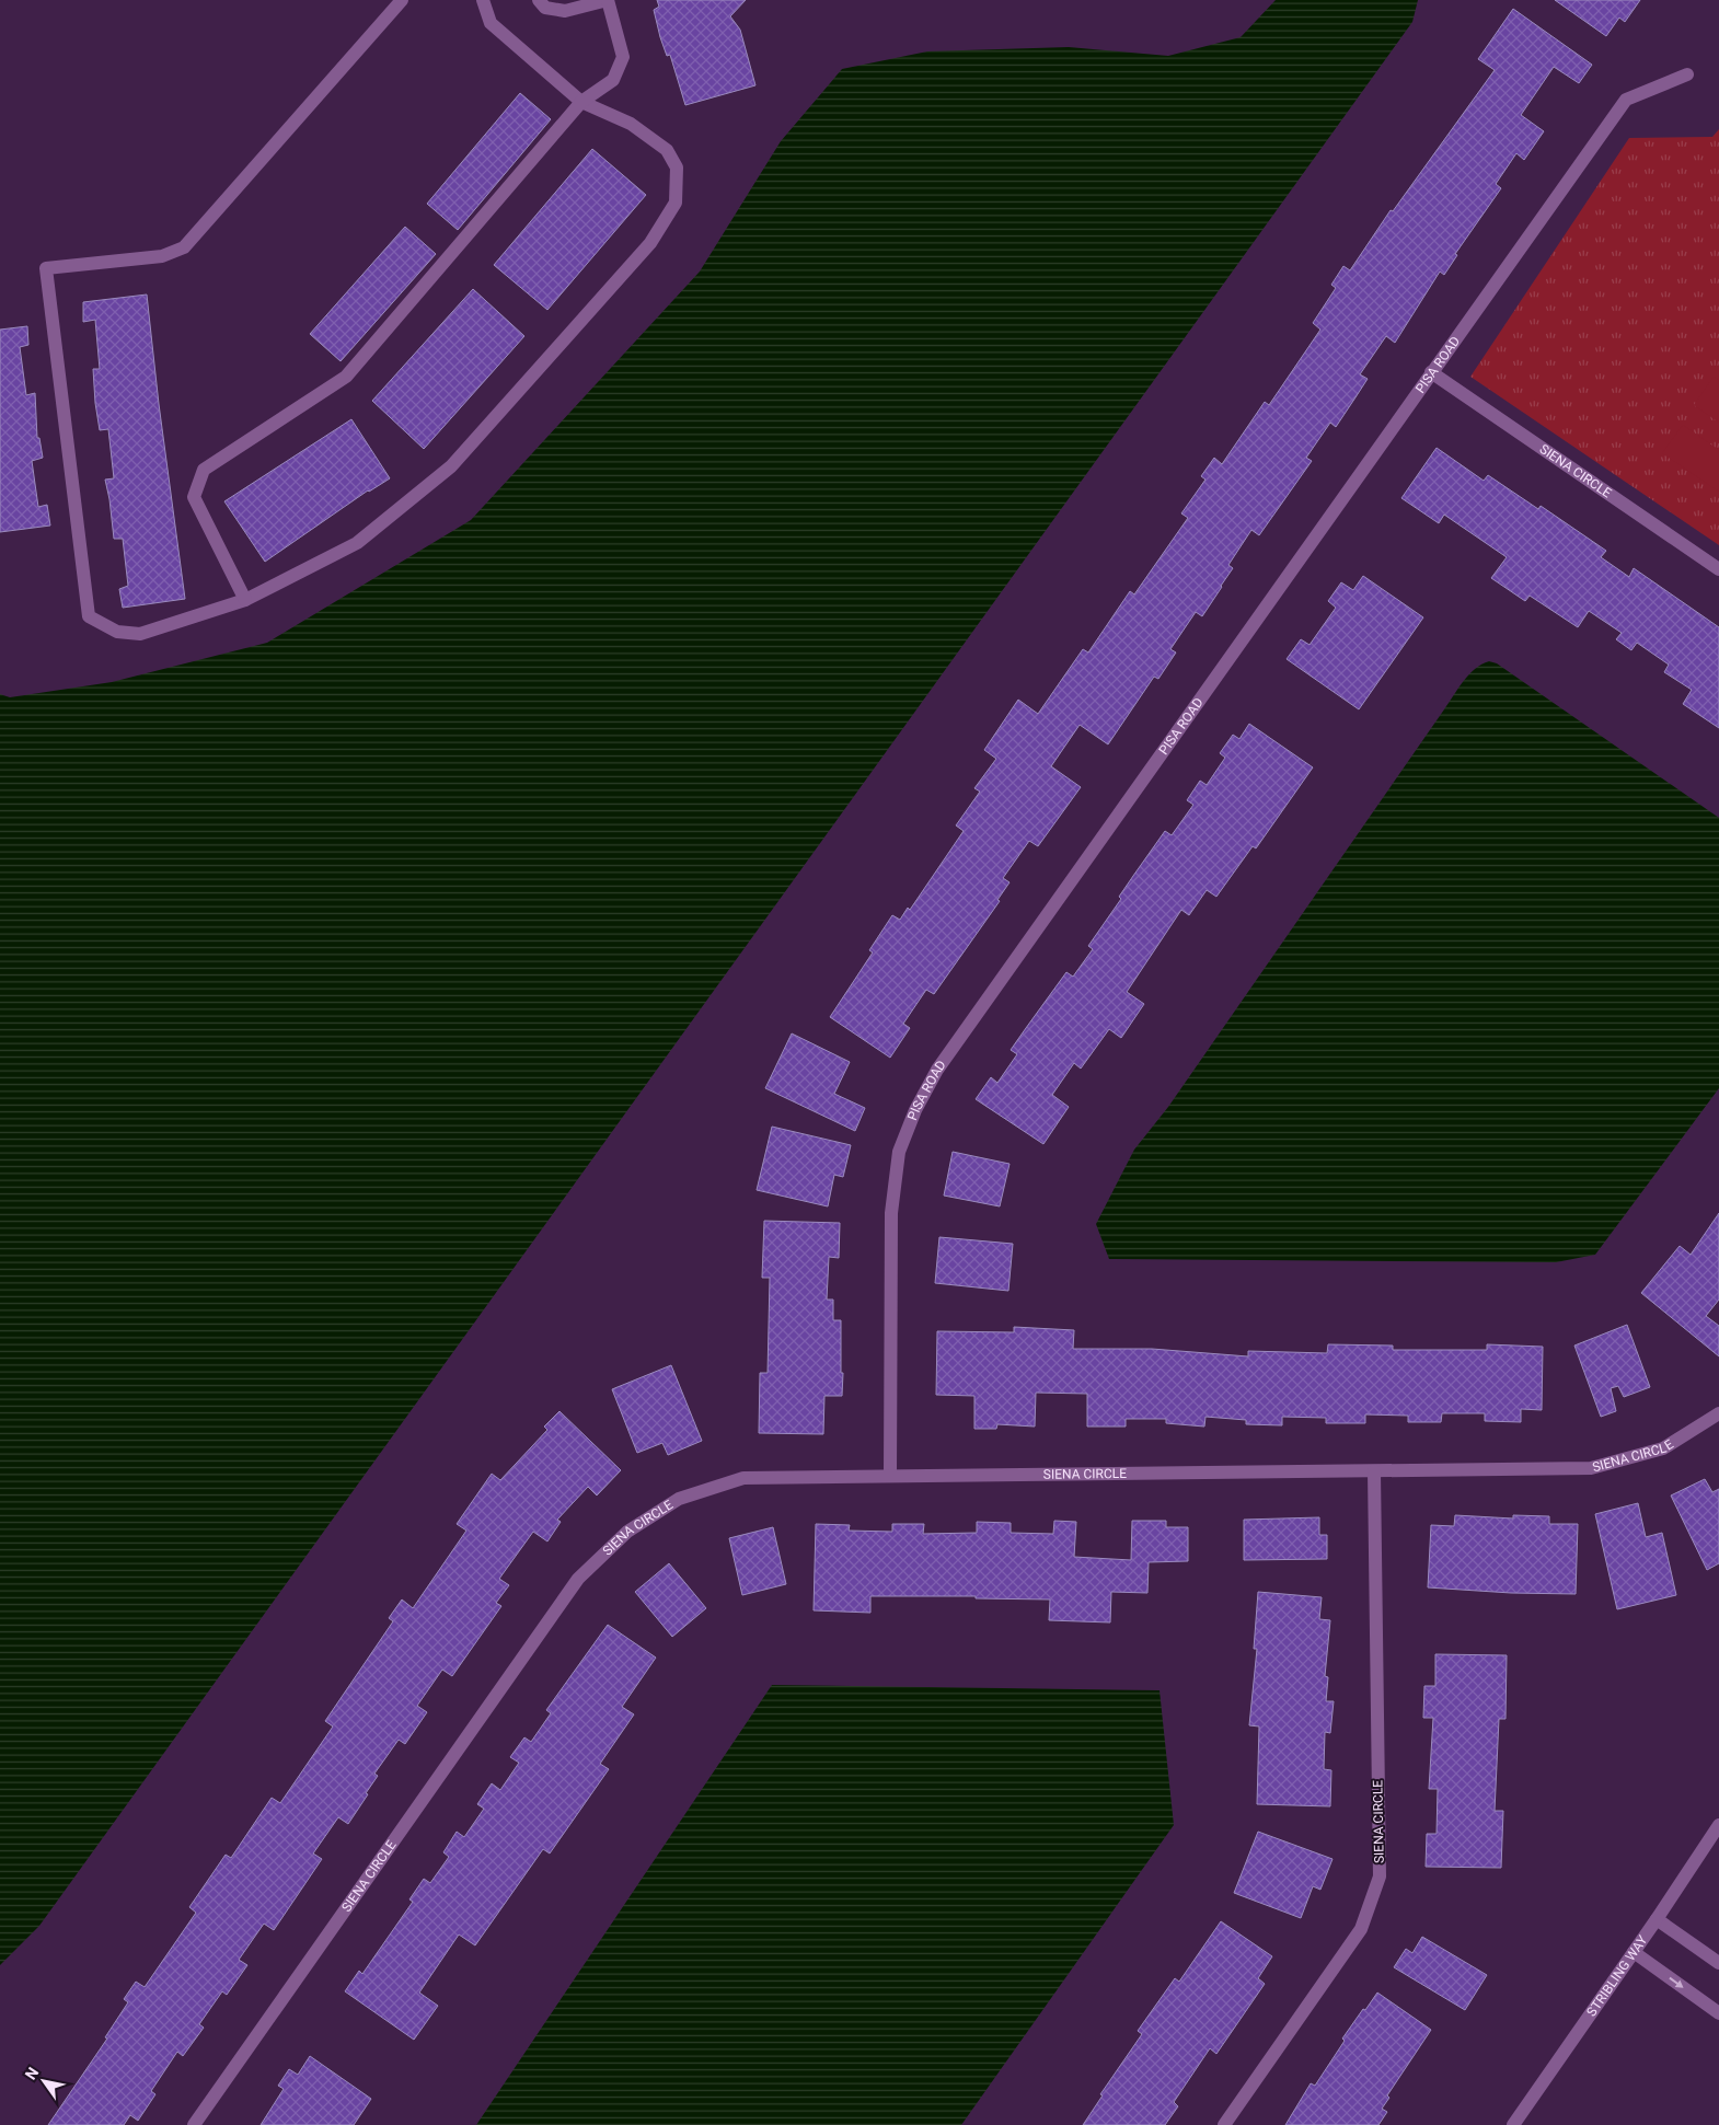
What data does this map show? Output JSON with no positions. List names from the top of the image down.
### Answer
{
  "streets": {
    "street": ["PISA ROAD", "SIENA CIRCLE", "STRIBLING WAY"]
  },
  "crossings": [
    ["PISA ROAD", "SIENA CIRCLE"]
  ],
  "north": "top left"
}
